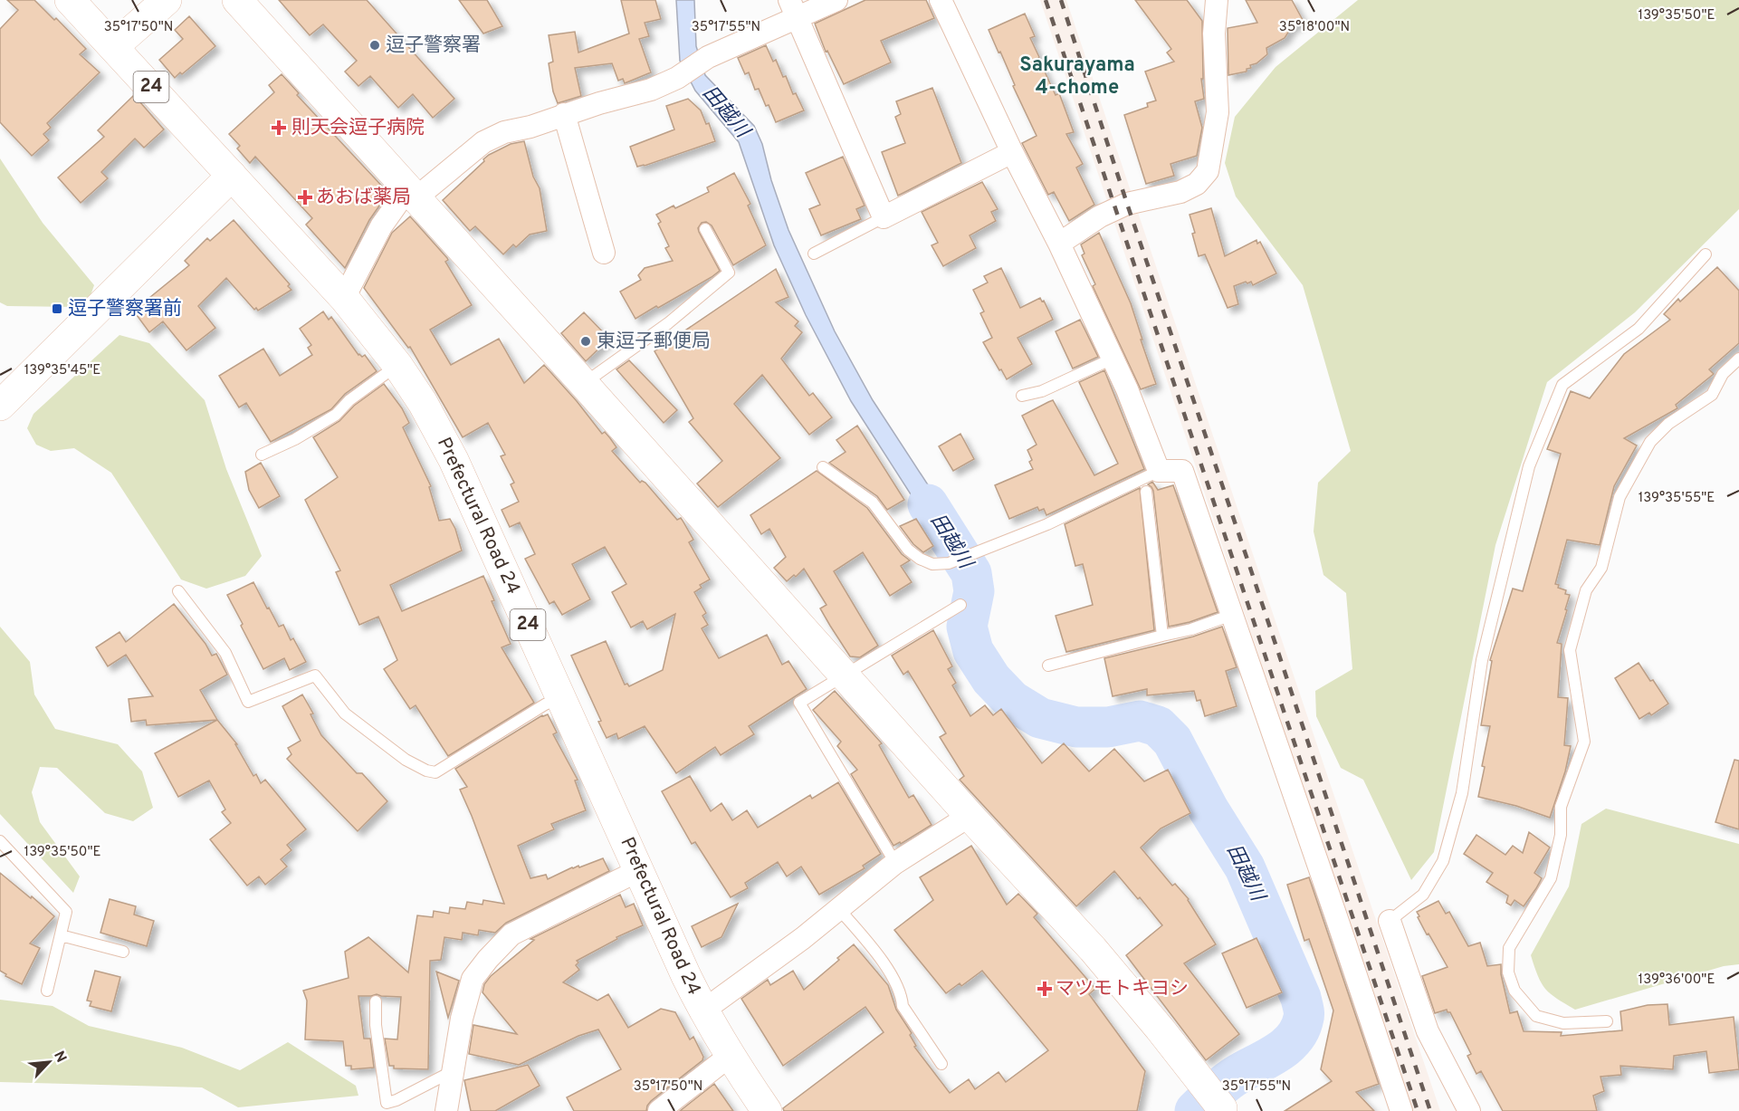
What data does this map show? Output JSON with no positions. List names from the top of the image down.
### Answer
{
  "streets": {
    "street": ["24", "Prefectural Road 24"]
  },
  "districts": ["Sakurayama 4-chome"],
  "water": ["田越川"],
  "places": {
    "other": ["逗子警察署", "東逗子郵便局"],
    "health": ["則天会逗子病院", "あおば薬局", "マツモトキヨシ"],
    "transit": ["逗子警察署前"]
  },
  "north": "top right",
  "coordinates": [
    "139°35'50\"E",
    "35°17'50\"N",
    "35°17'55\"N",
    "35°18'00\"N",
    "139°35'45\"E",
    "139°35'55\"E",
    "139°36'00\"E"
  ]
}
